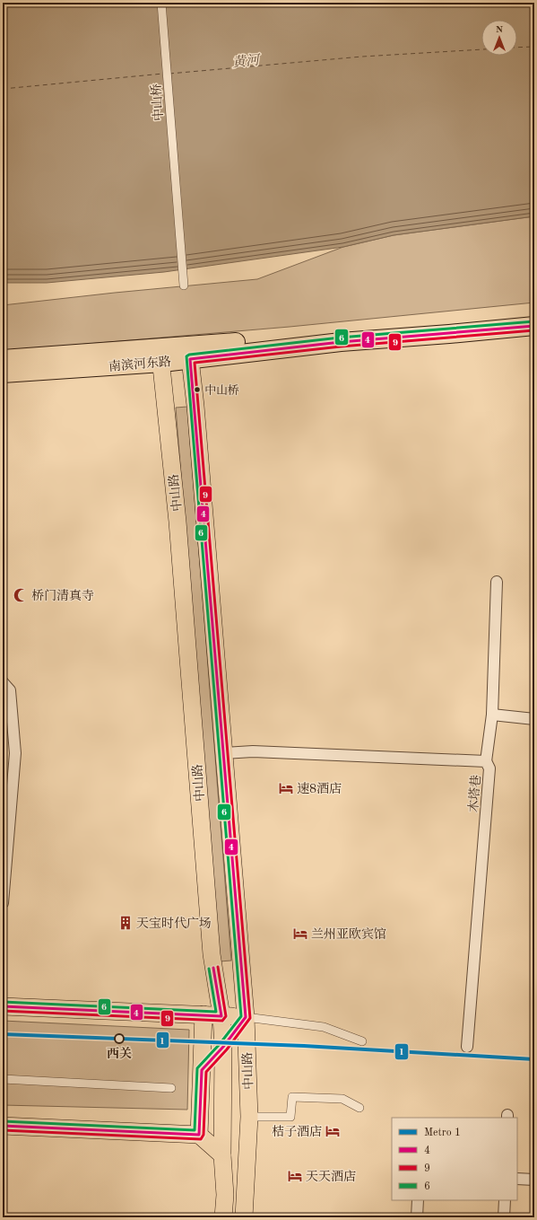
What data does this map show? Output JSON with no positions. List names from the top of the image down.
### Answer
{
  "streets": {
    "highway": ["南滨河东路"],
    "main road": ["中山路"],
    "street": ["中山桥", "木塔巷"]
  },
  "crossings": [
    ["南滨河东路", "中山路"],
    ["中山路", "木塔巷"]
  ],
  "water": ["黄河"],
  "places": {
    "other": ["中山桥", "西关"],
    "mosque": ["桥门清真寺"],
    "hotel": [
      "速8酒店",
      "兰州亚欧宾馆",
      "桔子酒店",
      "天天酒店"
    ],
    "building": ["天宝时代广场"]
  },
  "lines": [
    "transit line 6",
    "transit line 4",
    "transit line 9",
    "metro line 1"
  ],
  "legend": [
    "Metro 1",
    "4",
    "9",
    "6"
  ],
  "north": "top"
}
